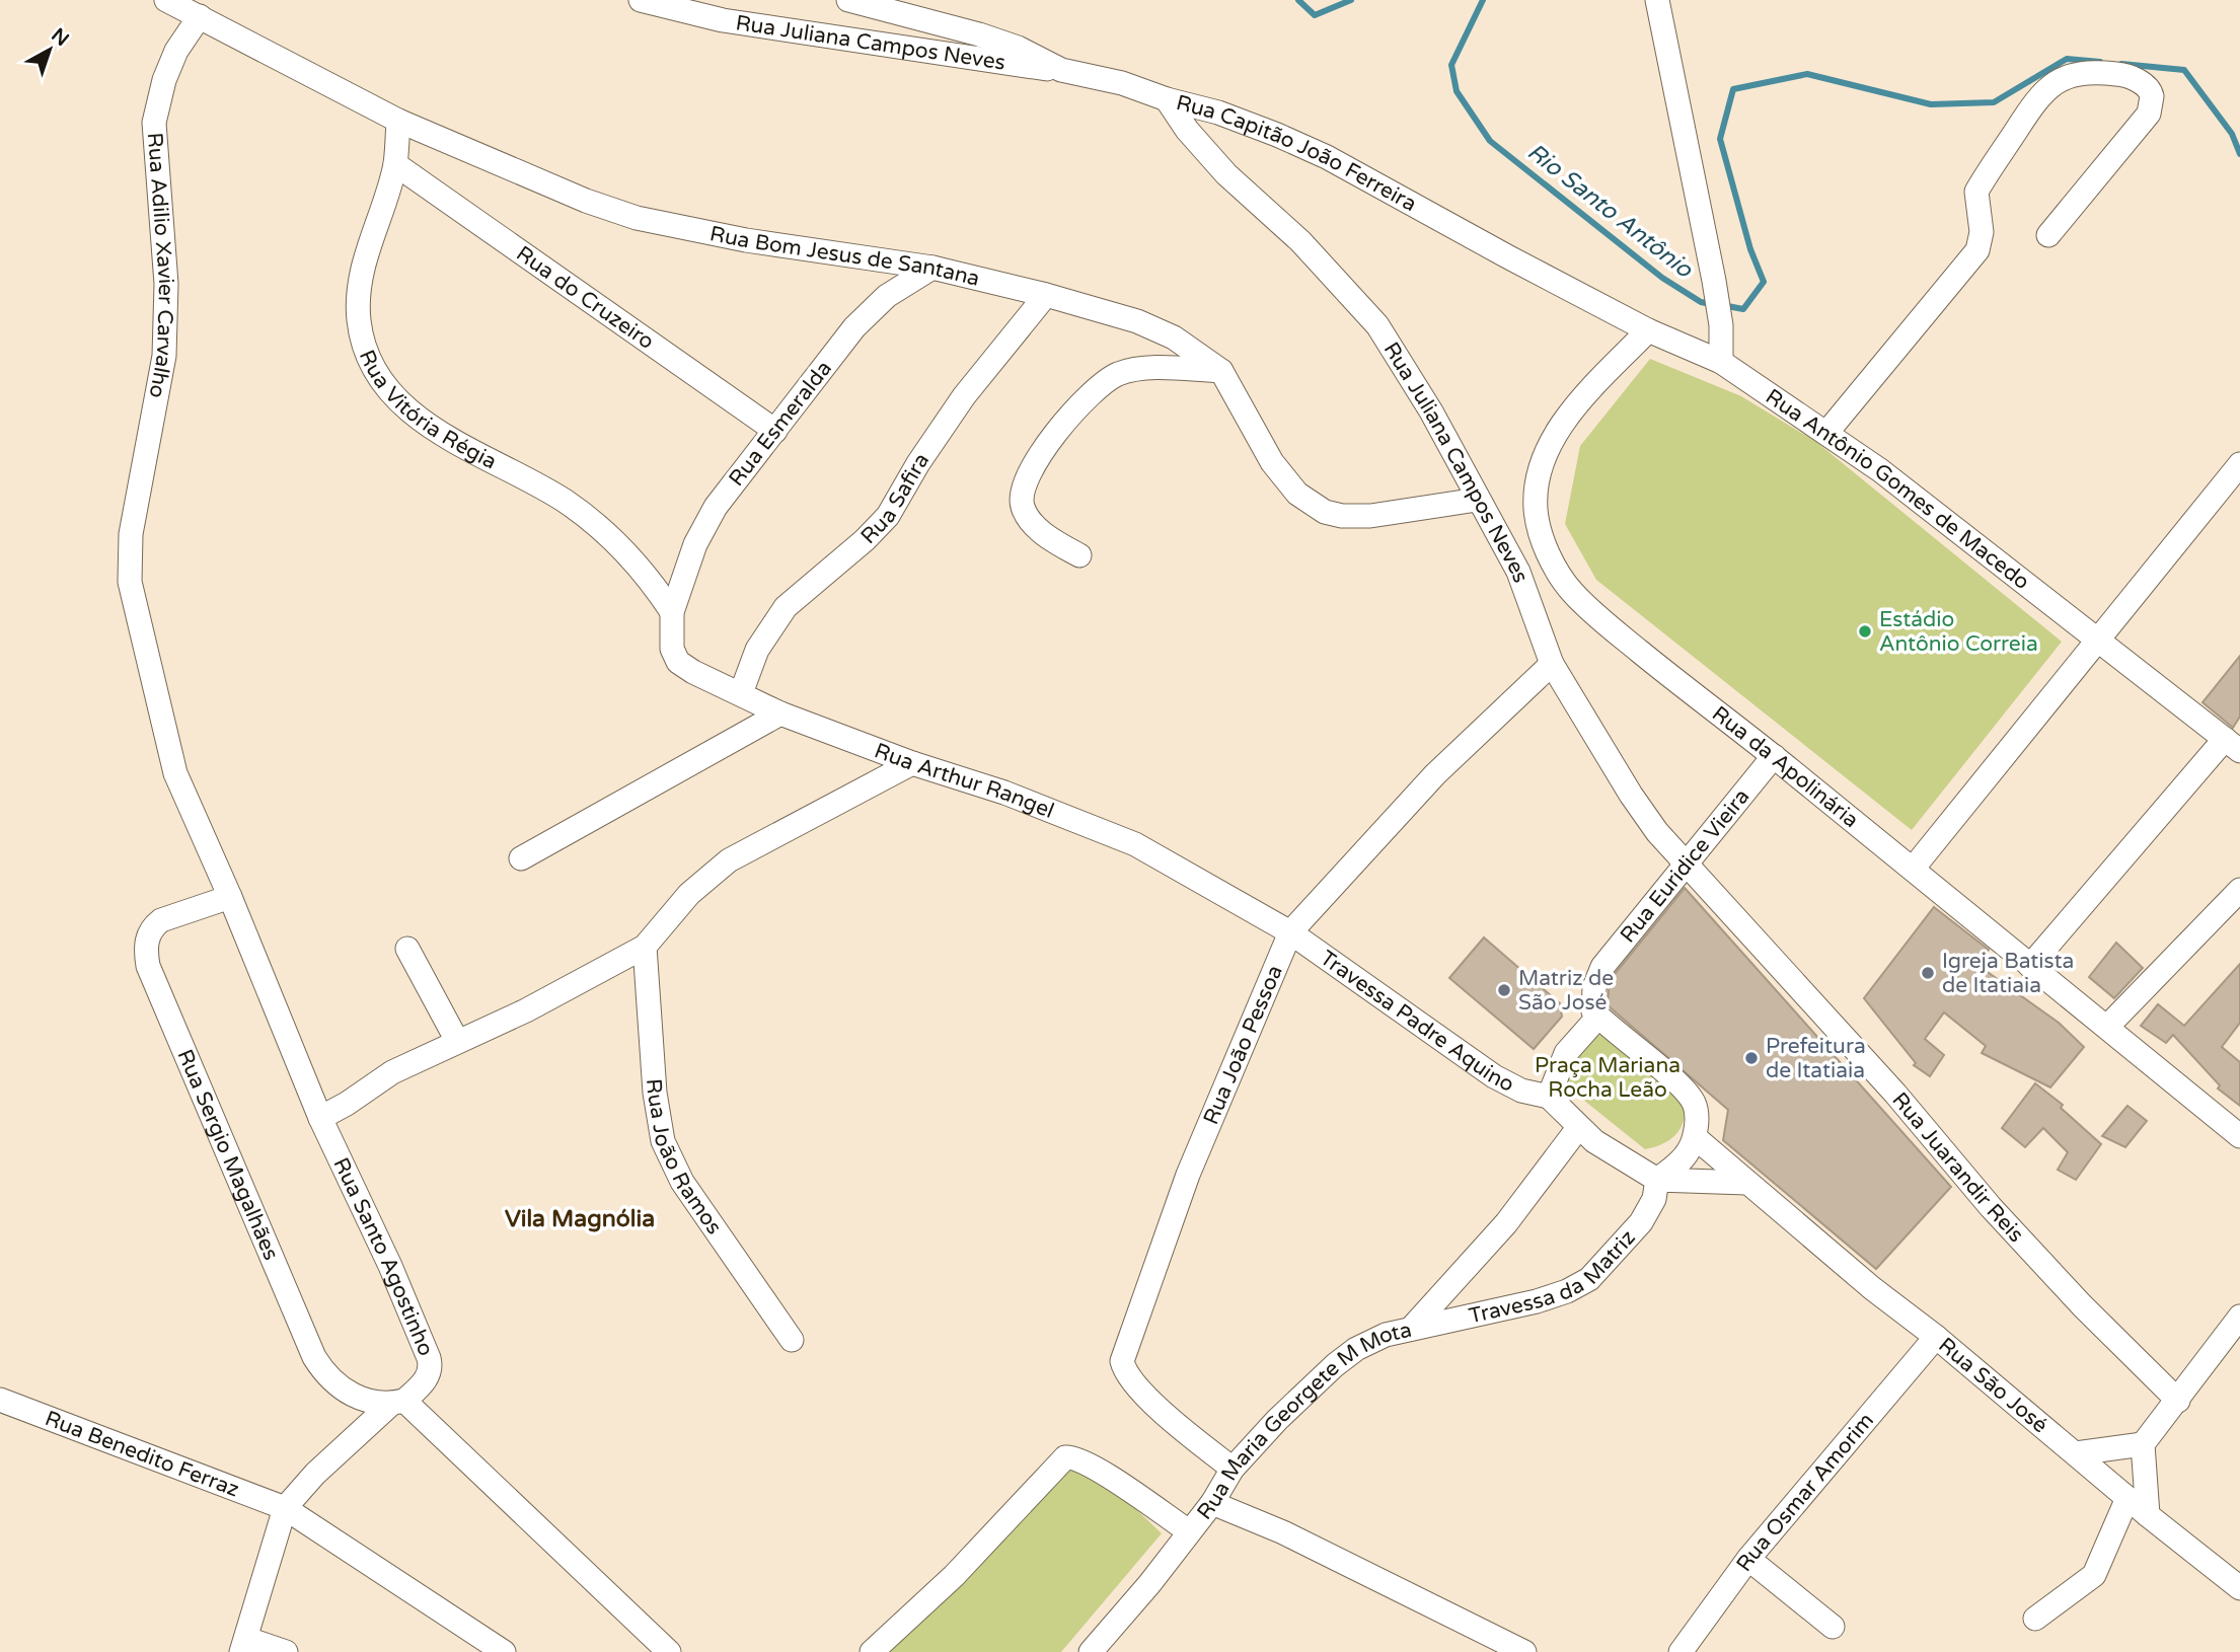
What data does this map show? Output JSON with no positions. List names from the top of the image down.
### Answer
{
  "streets": {
    "street": [
      "Rua Juliana Campos Neves",
      "Rua Capitão João Ferreira",
      "Rua Bom Jesus de Santana",
      "Rua Adilio Xavier Carvalho",
      "Rua do Cruzeiro",
      "Rua Vitória Régia",
      "Rua Esmeralda",
      "Rua Antônio Gomes de Macedo",
      "Rua Safira",
      "Rua da Apolinária",
      "Rua Arthur Rangel",
      "Rua Euridice Vieira",
      "Travessa Padre Aquino",
      "Rua João Pessoa",
      "Rua João Ramos",
      "Rua Sergio Magalhães",
      "Rua Juarandir Reis",
      "Rua Santo Agostinho",
      "Travessa da Matriz",
      "Rua São José",
      "Rua Maria Georgete M Mota",
      "Rua Benedito Ferraz",
      "Rua Osmar Amorim"
    ]
  },
  "crossings": [
    ["Rua Juliana Campos Neves", "Rua Capitão João Ferreira"],
    ["Rua Juliana Campos Neves", "Rua Bom Jesus de Santana"],
    ["Rua Juliana Campos Neves", "Rua Euridice Vieira"],
    ["Rua Juliana Campos Neves", "Rua João Pessoa"],
    ["Rua Juliana Campos Neves", "Rua Juarandir Reis"],
    ["Rua Capitão João Ferreira", "Rua Antônio Gomes de Macedo"],
    ["Rua Capitão João Ferreira", "Rua da Apolinária"],
    ["Rua Bom Jesus de Santana", "Rua Adilio Xavier Carvalho"],
    ["Rua Bom Jesus de Santana", "Rua Vitória Régia"],
    ["Rua Bom Jesus de Santana", "Rua Esmeralda"],
    ["Rua Bom Jesus de Santana", "Rua Safira"],
    ["Rua Adilio Xavier Carvalho", "Rua Santo Agostinho"],
    ["Rua do Cruzeiro", "Rua Vitória Régia"],
    ["Rua do Cruzeiro", "Rua Esmeralda"],
    ["Rua Vitória Régia", "Rua Esmeralda"],
    ["Rua Vitória Régia", "Rua Arthur Rangel"],
    ["Rua Esmeralda", "Rua Arthur Rangel"],
    ["Rua Safira", "Rua Arthur Rangel"],
    ["Rua da Apolinária", "Rua Euridice Vieira"],
    ["Rua Arthur Rangel", "Travessa Padre Aquino"],
    ["Rua Arthur Rangel", "Rua João Pessoa"],
    ["Rua Euridice Vieira", "Rua Juarandir Reis"],
    ["Travessa Padre Aquino", "Rua João Pessoa"],
    ["Rua João Pessoa", "Rua Maria Georgete M Mota"],
    ["Rua Sergio Magalhães", "Rua Santo Agostinho"],
    ["Travessa da Matriz", "Rua Maria Georgete M Mota"],
    ["Rua São José", "Rua Osmar Amorim"]
  ],
  "districts": ["Vila Magnólia"],
  "water": ["Rio Santo Antônio"],
  "parks": ["Praça Mariana Rocha Leão"],
  "places": [
    "Estádio Antônio Correia",
    "Igreja Batista de Itatiaia",
    "Matriz de São José",
    "Prefeitura de Itatiaia"
  ],
  "north": "top right"
}
